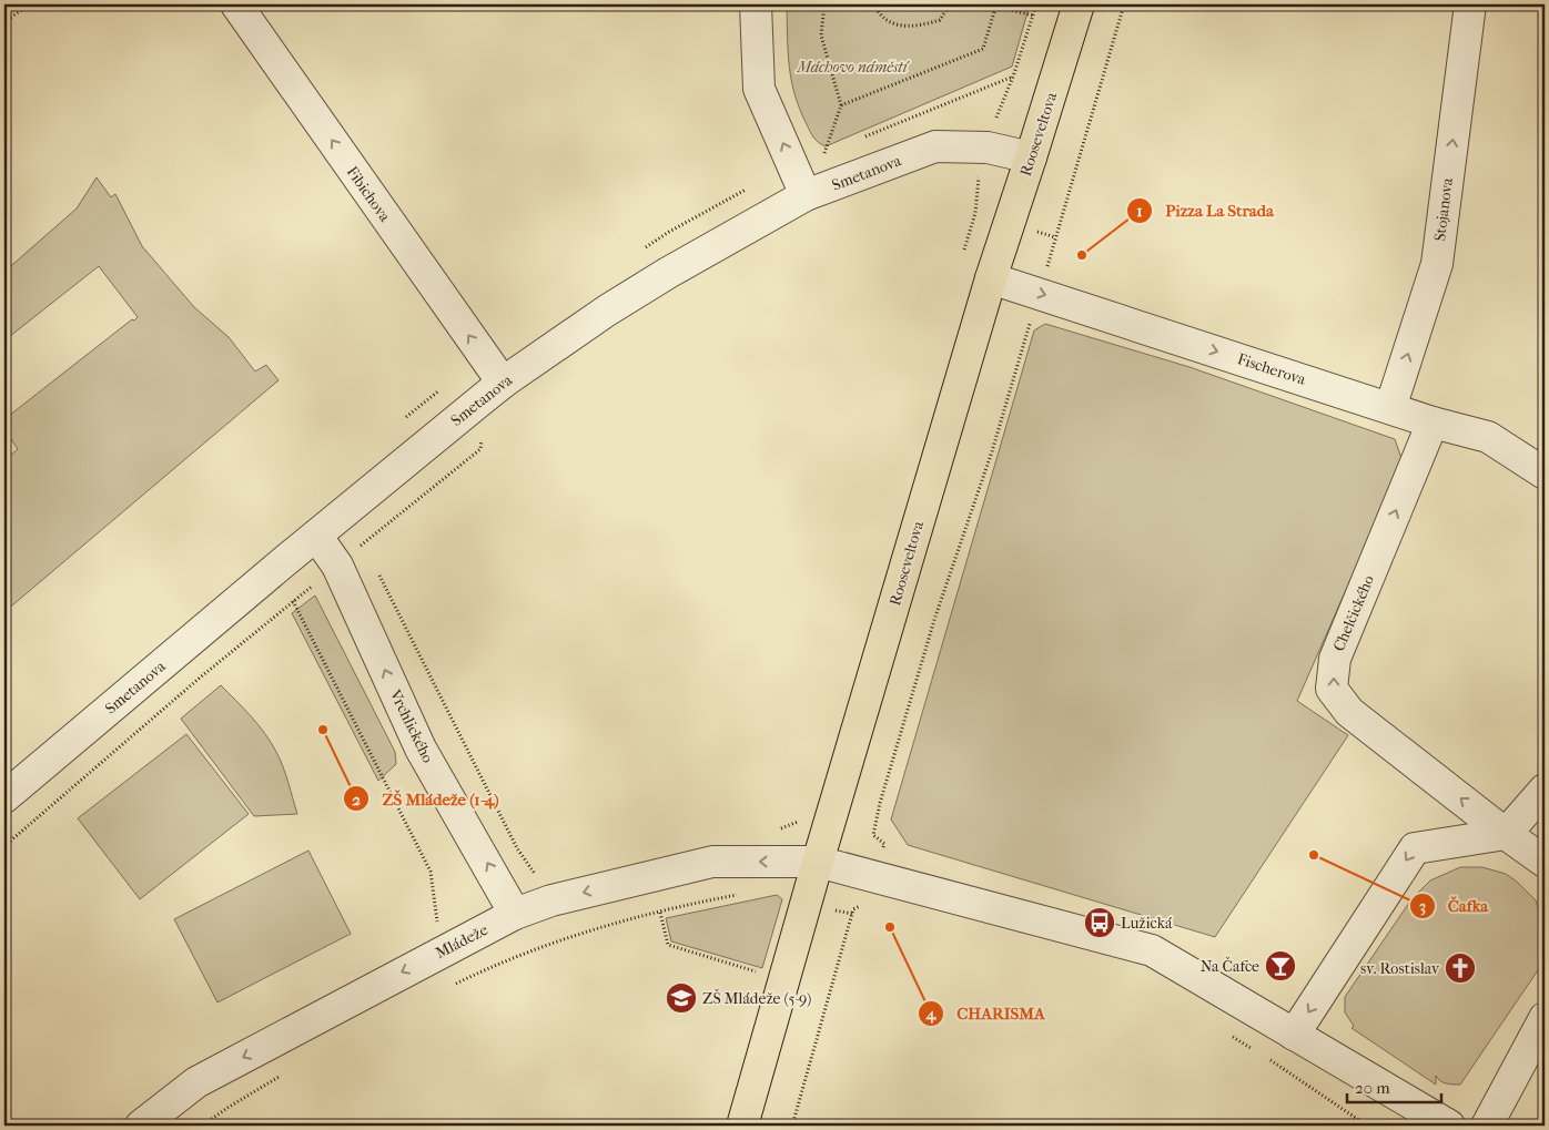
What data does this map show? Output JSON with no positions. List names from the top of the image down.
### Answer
{
  "streets": {
    "main road": ["Rooseveltova"],
    "street": [
      "Smetanova",
      "Fibichova",
      "Stojanova",
      "Fischerova",
      "Chelčického",
      "Vrchlického",
      "Mládeže"
    ]
  },
  "crossings": [
    ["Rooseveltova", "Smetanova"],
    ["Rooseveltova", "Fischerova"],
    ["Rooseveltova", "Mládeže"],
    ["Smetanova", "Fibichova"],
    ["Smetanova", "Vrchlického"],
    ["Stojanova", "Fischerova"],
    ["Fischerova", "Chelčického"],
    ["Vrchlického", "Mládeže"]
  ],
  "one_way": [
    "Fibichova",
    "Stojanova",
    "Fischerova",
    "Chelčického",
    "Vrchlického",
    "Mládeže"
  ],
  "parks": ["Máchovo náměstí"],
  "places": {
    "other": [
      "Pizza La Strada",
      "ZŠ Mládeže (1-4)",
      "Čafka",
      "CHARISMA"
    ],
    "bus stop": ["Lužická"],
    "bar": ["Na Čafce"],
    "church": ["sv. Rostislav"],
    "school or university": ["ZŠ Mládeže (5-9)"]
  },
  "scale_bar": "20 m"
}
